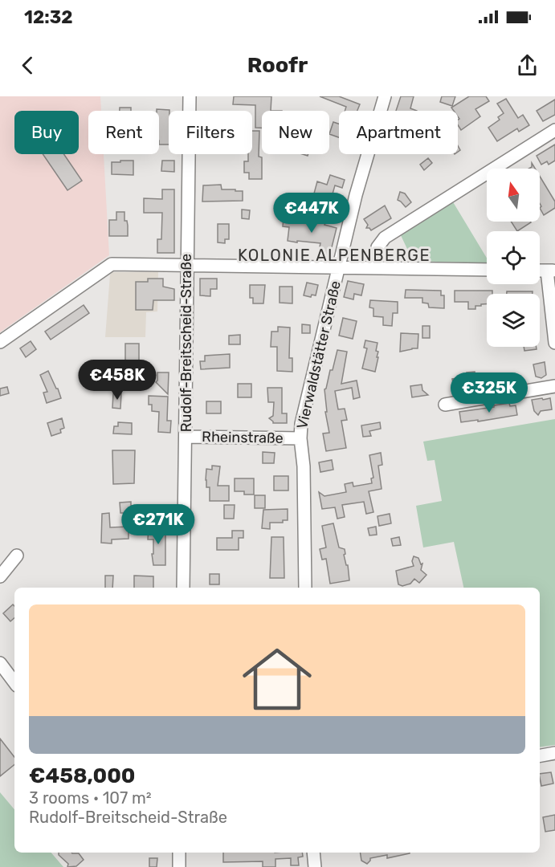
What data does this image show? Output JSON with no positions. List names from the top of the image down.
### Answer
{
  "streets": {
    "street": ["Rudolf-Breitscheid-Straße", "Vierwaldstätter Straße", "Rheinstraße"]
  },
  "crossings": [
    ["Rudolf-Breitscheid-Straße", "Rheinstraße"],
    ["Vierwaldstätter Straße", "Rheinstraße"]
  ],
  "districts": ["KOLONIE ALPENBERGE"],
  "north": "top",
  "page": {
    "status": "12:32",
    "header": "Roofr",
    "chip": [
      "Buy",
      "Rent",
      "Filters",
      "New",
      "Apartment"
    ],
    "price": [
      "€447K",
      "€458K",
      "€325K",
      "€271K"
    ],
    "list": [
      {
        "name": "€458,000",
        "note": "3 rooms · 107 m² · Rudolf-Breitscheid-Straße"
      }
    ]
  }
}
